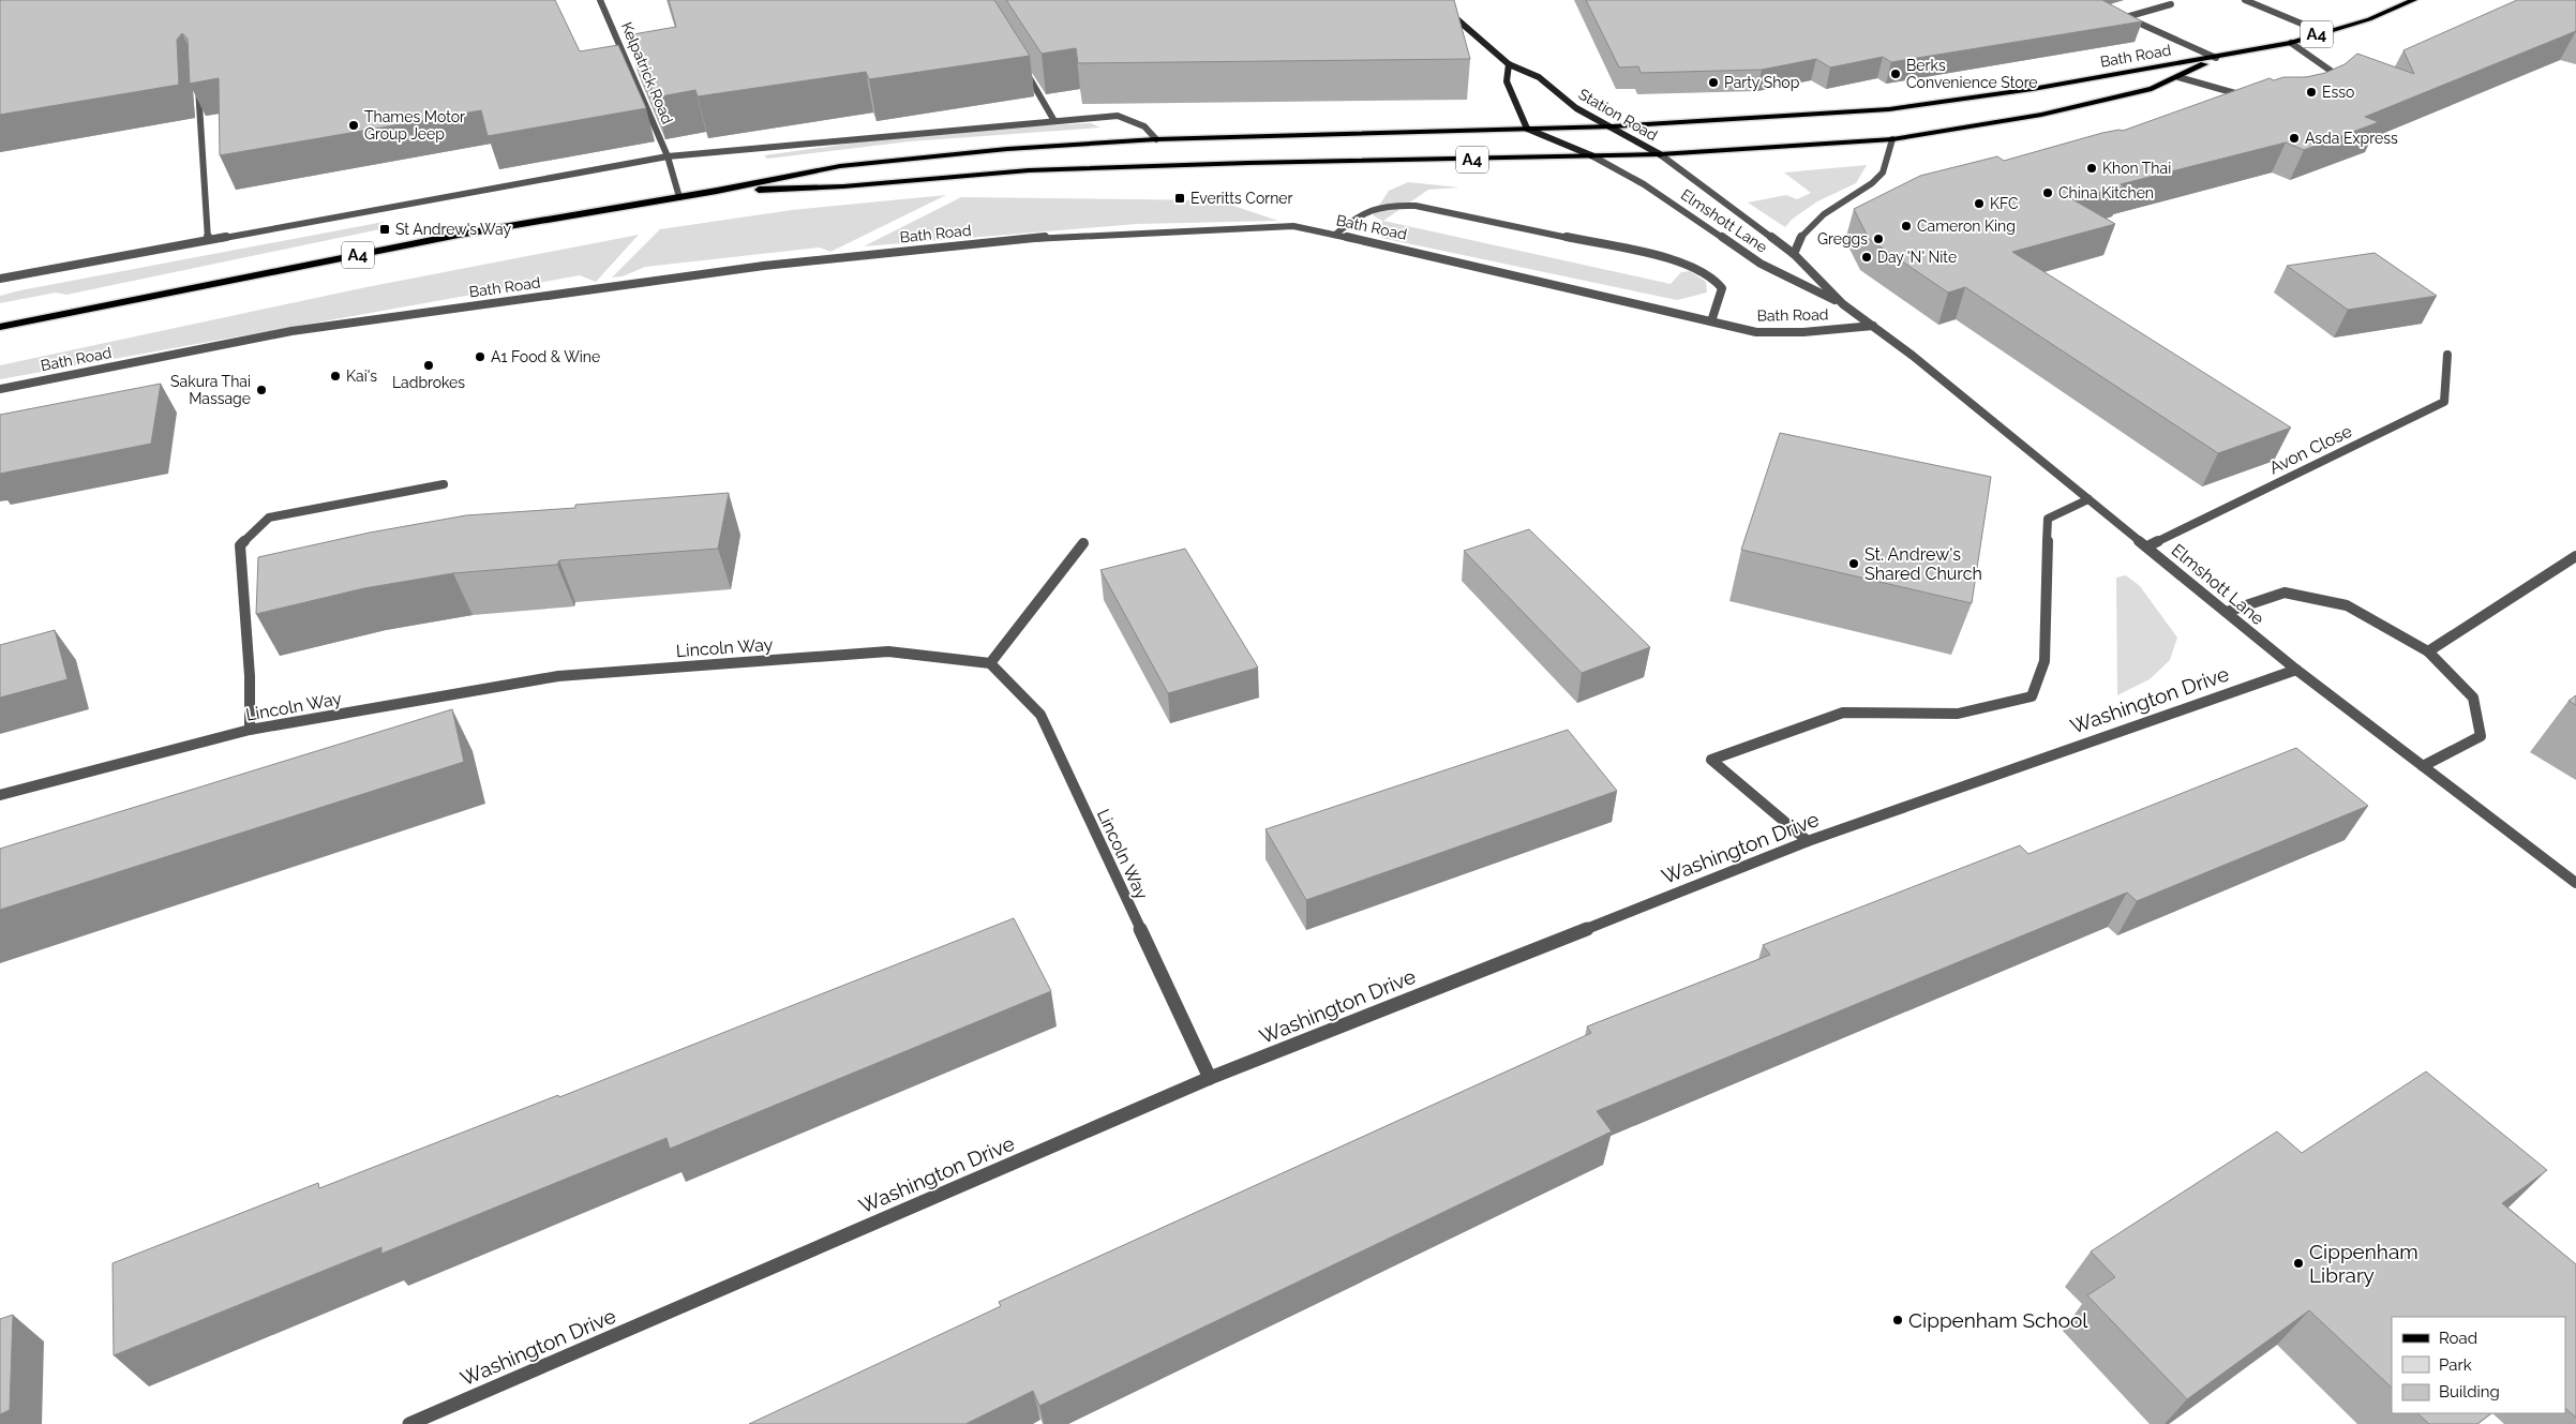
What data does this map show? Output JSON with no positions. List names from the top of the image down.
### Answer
{
  "streets": {
    "main road": ["A4", "Bath Road"],
    "street": [
      "Kelpatrick Road",
      "Station Road",
      "Elmshott Lane",
      "Avon Close",
      "Lincoln Way",
      "Washington Drive"
    ]
  },
  "crossings": [
    ["Bath Road", "Kelpatrick Road"],
    ["Bath Road", "Station Road"],
    ["Bath Road", "Elmshott Lane"],
    ["Station Road", "Elmshott Lane"],
    ["Elmshott Lane", "Avon Close"],
    ["Elmshott Lane", "Washington Drive"],
    ["Lincoln Way", "Washington Drive"]
  ],
  "places": {
    "other": [
      "Berks Convenience Store",
      "Party Shop",
      "Esso",
      "Thames Motor Group Jeep",
      "Asda Express",
      "Khon Thai",
      "China Kitchen",
      "KFC",
      "Cameron King",
      "Greggs",
      "Day 'N' Nite",
      "A1 Food & Wine",
      "Ladbrokes",
      "Kai's",
      "Sakura Thai Massage",
      "St. Andrew's Shared Church",
      "Cippenham Library",
      "Cippenham School"
    ],
    "transit": ["Everitts Corner", "St Andrew's Way"]
  },
  "legend": ["Road", "Park", "Building"]
}
